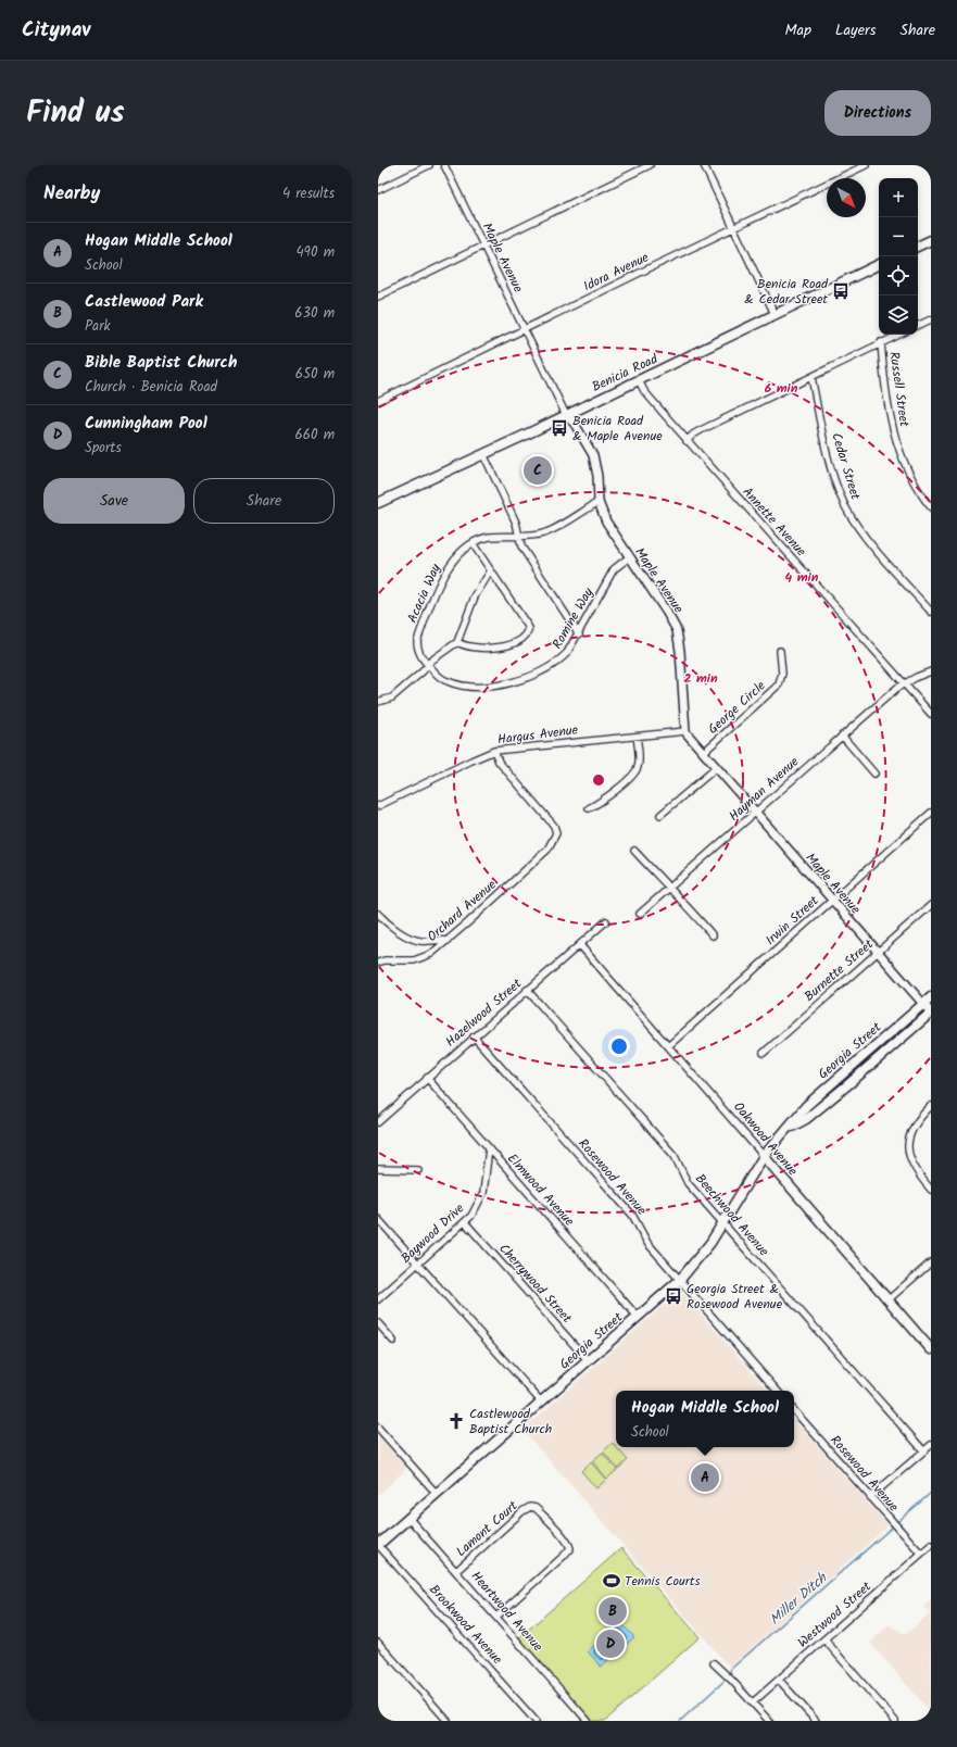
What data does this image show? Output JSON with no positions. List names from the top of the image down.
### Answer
{
  "streets": {
    "main road": ["Benicia Road", "Georgia Street", "Oakwood Avenue"],
    "street": [
      "Maple Avenue",
      "Idora Avenue",
      "Russell Street",
      "Cedar Street",
      "Annette Avenue",
      "Acacia Way",
      "Romine Way",
      "George Circle",
      "Hargus Avenue",
      "Hayman Avenue",
      "Orchard Avenue",
      "Irwin Street",
      "Burnette Street",
      "Hazelwood Street",
      "Rosewood Avenue",
      "Elmwood Avenue",
      "Beechwood Avenue",
      "Baywood Drive",
      "Cherrywood Street",
      "Lamont Court",
      "Heartwood Avenue",
      "Westwood Street",
      "Brookwood Avenue"
    ]
  },
  "crossings": [
    ["Maple Avenue", "Idora Avenue"],
    ["Maple Avenue", "Benicia Road"],
    ["Maple Avenue", "Acacia Way"],
    ["Maple Avenue", "Romine Way"],
    ["Maple Avenue", "George Circle"],
    ["Maple Avenue", "Hargus Avenue"],
    ["Maple Avenue", "Hayman Avenue"],
    ["Maple Avenue", "Irwin Street"],
    ["Maple Avenue", "Burnette Street"],
    ["Maple Avenue", "Georgia Street"],
    ["Benicia Road", "Annette Avenue"],
    ["Annette Avenue", "Hayman Avenue"],
    ["Acacia Way", "Romine Way"],
    ["Hargus Avenue", "Orchard Avenue"],
    ["Irwin Street", "Oakwood Avenue"],
    ["Hazelwood Street", "Oakwood Avenue"],
    ["Hazelwood Street", "Rosewood Avenue"],
    ["Hazelwood Street", "Elmwood Avenue"],
    ["Hazelwood Street", "Beechwood Avenue"],
    ["Georgia Street", "Oakwood Avenue"],
    ["Georgia Street", "Rosewood Avenue"],
    ["Georgia Street", "Elmwood Avenue"],
    ["Georgia Street", "Beechwood Avenue"],
    ["Georgia Street", "Cherrywood Street"],
    ["Georgia Street", "Heartwood Avenue"],
    ["Georgia Street", "Brookwood Avenue"],
    ["Rosewood Avenue", "Westwood Street"],
    ["Elmwood Avenue", "Baywood Drive"],
    ["Baywood Drive", "Cherrywood Street"],
    ["Lamont Court", "Heartwood Avenue"]
  ],
  "water": ["Miller Ditch"],
  "places": {
    "bus stop": ["Benicia Road & Cedar Street", "Benicia Road & Maple Avenue", "Georgia Street & Rosewood Avenue"],
    "church": ["Castlewood Baptist Church"],
    "sports": ["Tennis Courts"]
  },
  "north": "bottom right",
  "page": {
    "header": "Citynav",
    "nav": ["Map", "Layers", "Share"],
    "title": "Find us",
    "buttons": [
      "Directions",
      ["Save", "Share"]
    ],
    "heading": ["Nearby", "4 results"],
    "map_buttons": ["+", "−"],
    "list": [
      {
        "mark": "A",
        "name": "Hogan Middle School",
        "note": "School",
        "value": "490 m"
      },
      {
        "mark": "B",
        "name": "Castlewood Park",
        "note": "Park",
        "value": "630 m"
      },
      {
        "mark": "C",
        "name": "Bible Baptist Church",
        "note": "Church · Benicia Road",
        "value": "650 m"
      },
      {
        "mark": "D",
        "name": "Cunningham Pool",
        "note": "Sports",
        "value": "660 m"
      }
    ],
    "pins": [
      "C",
      "A",
      "B",
      "D"
    ],
    "popup": ["Hogan Middle School", "School"]
  },
  "rings": ["6 min", "4 min", "2 min"]
}
